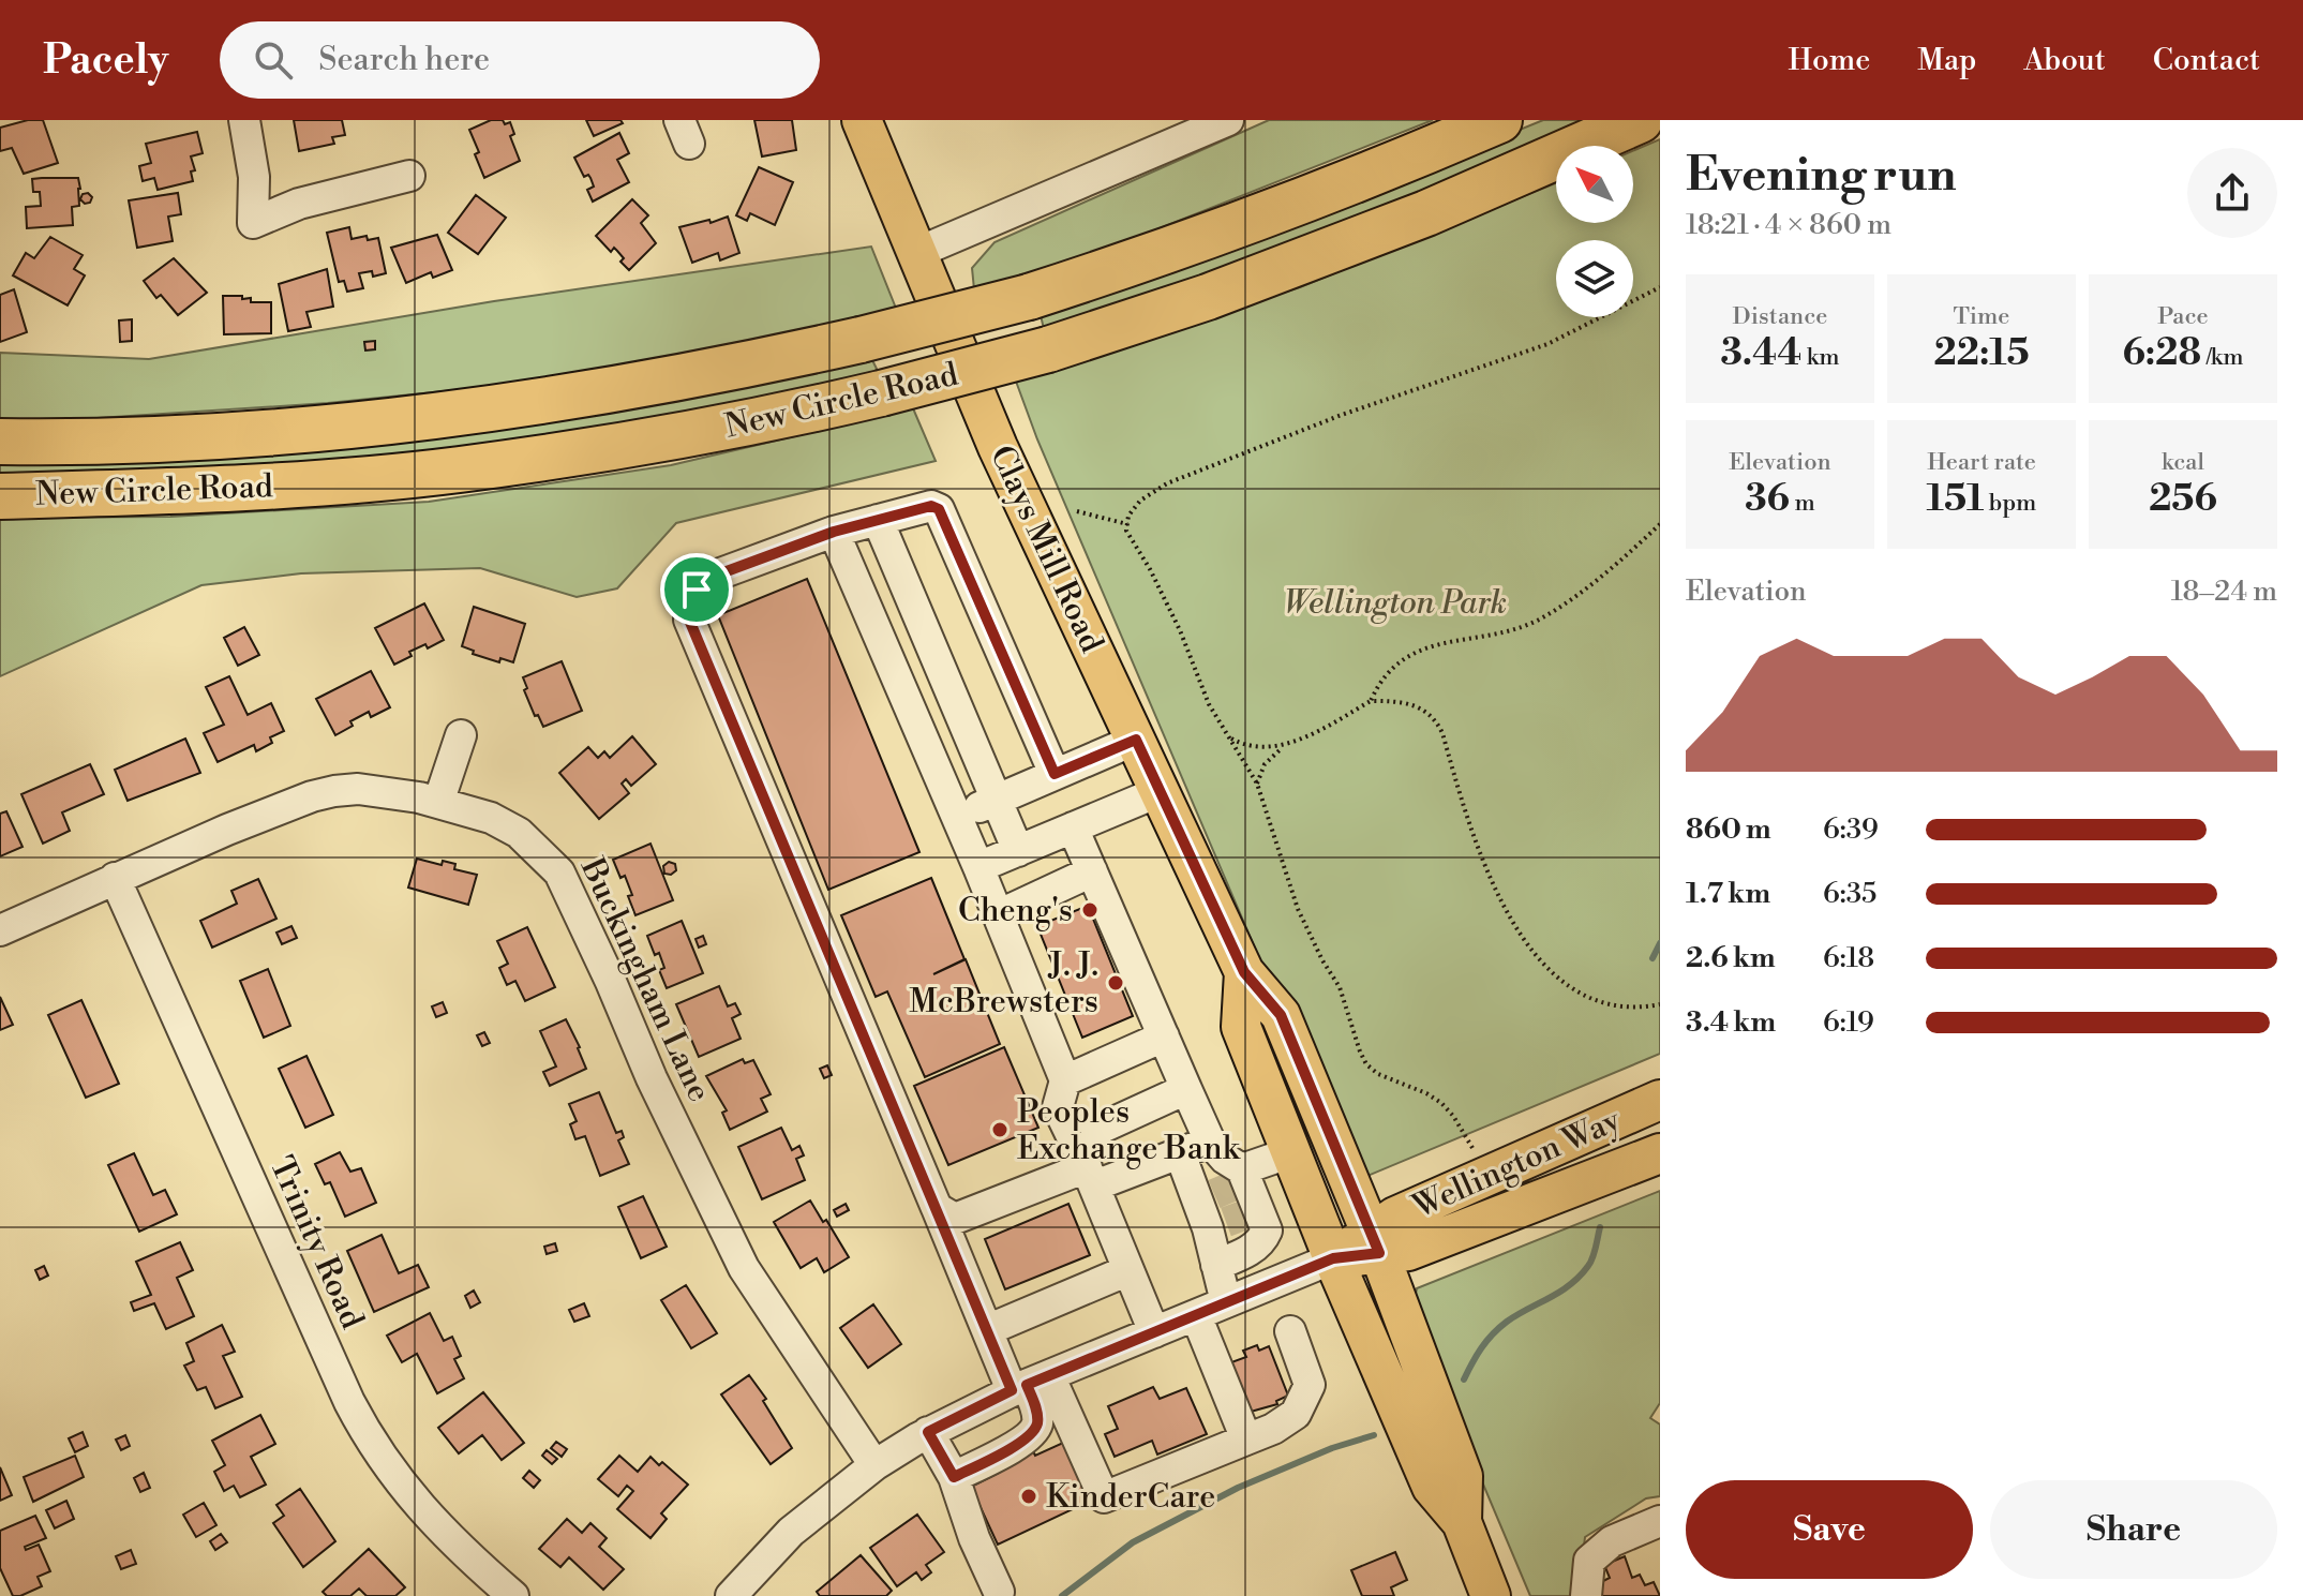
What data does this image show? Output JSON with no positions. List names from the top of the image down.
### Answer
{
  "streets": {
    "highway": ["New Circle Road"],
    "main road": ["Clays Mill Road", "Wellington Way"],
    "street": ["Buckingham Lane", "Trinity Road"]
  },
  "crossings": [
    ["Clays Mill Road", "Wellington Way"],
    ["Buckingham Lane", "Wellington Way"],
    ["Buckingham Lane", "Trinity Road"]
  ],
  "parks": ["Wellington Park"],
  "places": [
    "Cheng's",
    "J. J. McBrewsters",
    "Peoples Exchange Bank",
    "KinderCare"
  ],
  "north": "top left",
  "page": {
    "header": "Pacely",
    "search": "Search here",
    "nav": [
      "Home",
      "Map",
      "About",
      "Contact"
    ],
    "heading": ["Evening run", "18:21 · 4 × 860 m"],
    "stats": [
      ["Distance", "3.44 km"],
      ["Time", "22:15"],
      ["Pace", "6:28 /km"],
      ["Elevation", "36 m"],
      ["Heart rate", "151 bpm"],
      ["kcal", "256"]
    ],
    "chart": ["Elevation", "18–24 m"],
    "list": [
      {
        "name": "860 m",
        "note": "6:39"
      },
      {
        "name": "1.7 km",
        "note": "6:35"
      },
      {
        "name": "2.6 km",
        "note": "6:18"
      },
      {
        "name": "3.4 km",
        "note": "6:19"
      }
    ],
    "buttons": ["Save", "Share"]
  }
}
